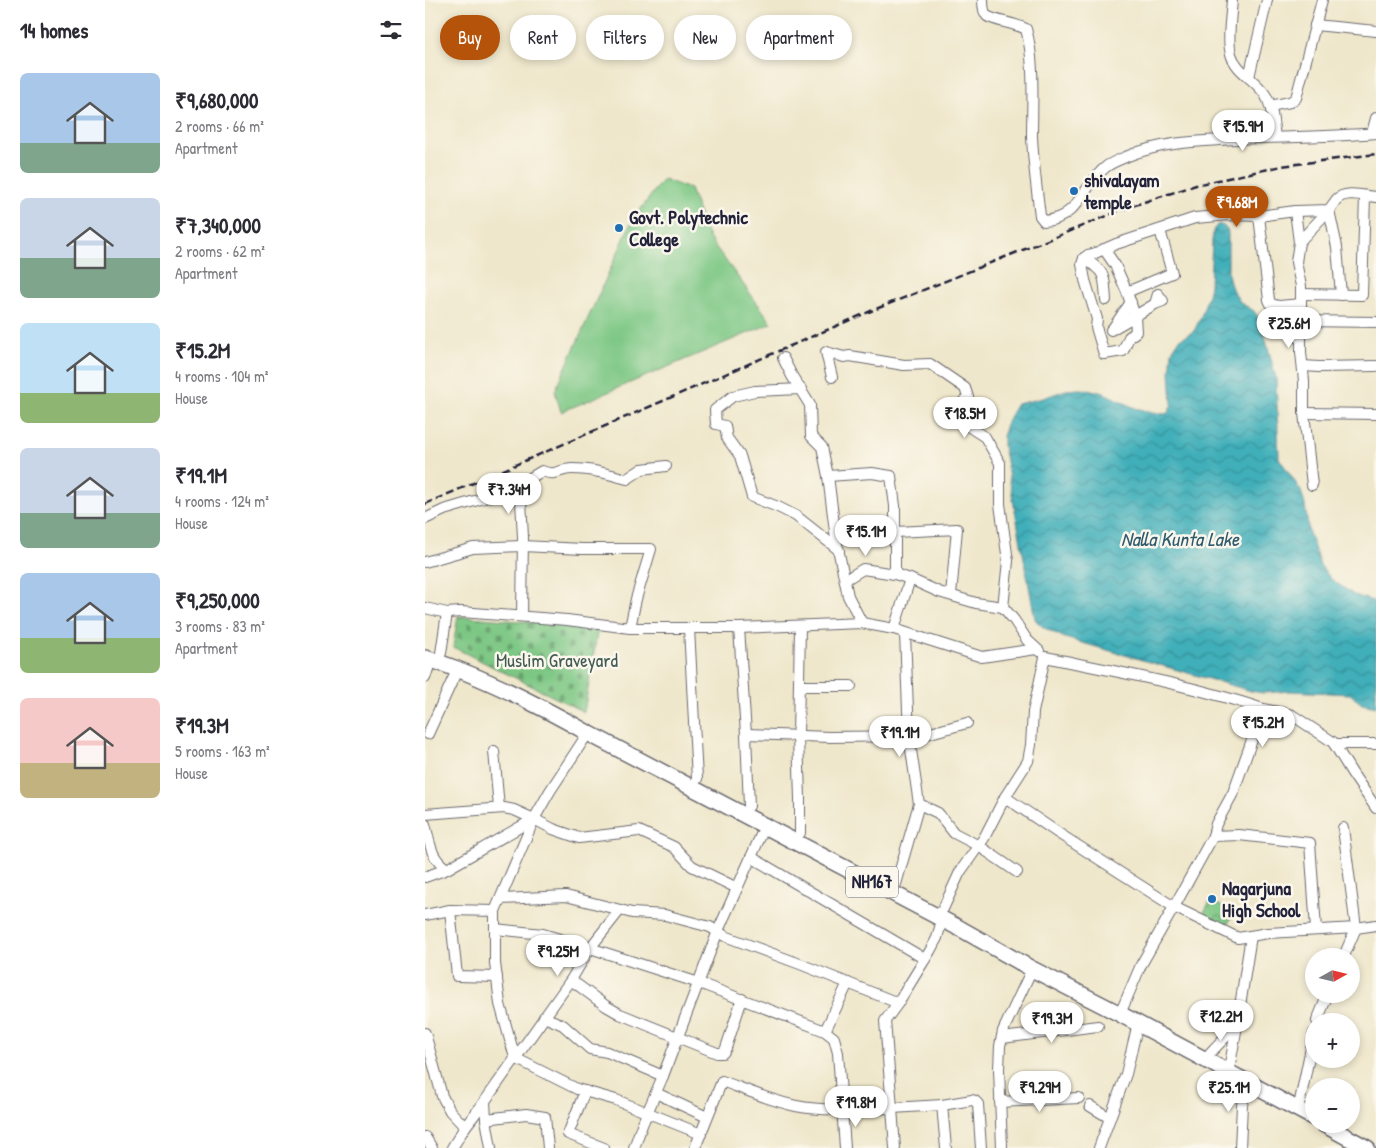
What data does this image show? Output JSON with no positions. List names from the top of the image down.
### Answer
{
  "streets": {
    "highway": ["NH167"]
  },
  "water": ["Nalla Kunta Lake"],
  "parks": ["Muslim Graveyard"],
  "places": ["shivalayam temple", "Govt. Polytechnic College", "Nagarjuna High School"],
  "north": "right",
  "page": {
    "heading": "14 homes",
    "chip": [
      "Buy",
      "Rent",
      "Filters",
      "New",
      "Apartment"
    ],
    "list": [
      {
        "name": "₹9,680,000",
        "note": "2 rooms · 66 m² · Apartment"
      },
      {
        "name": "₹7,340,000",
        "note": "2 rooms · 62 m² · Apartment"
      },
      {
        "name": "₹15.2M",
        "note": "4 rooms · 104 m² · House"
      },
      {
        "name": "₹19.1M",
        "note": "4 rooms · 124 m² · House"
      },
      {
        "name": "₹9,250,000",
        "note": "3 rooms · 83 m² · Apartment"
      },
      {
        "name": "₹19.3M",
        "note": "5 rooms · 163 m² · House"
      }
    ],
    "price": [
      "₹15.9M",
      "₹9.68M",
      "₹25.6M",
      "₹18.5M",
      "₹7.34M",
      "₹15.1M",
      "₹15.2M",
      "₹19.1M",
      "₹9.25M",
      "₹12.2M",
      "₹19.3M",
      "₹9.29M",
      "₹25.1M",
      "₹19.8M"
    ],
    "map_buttons": ["+", "−"]
  }
}
